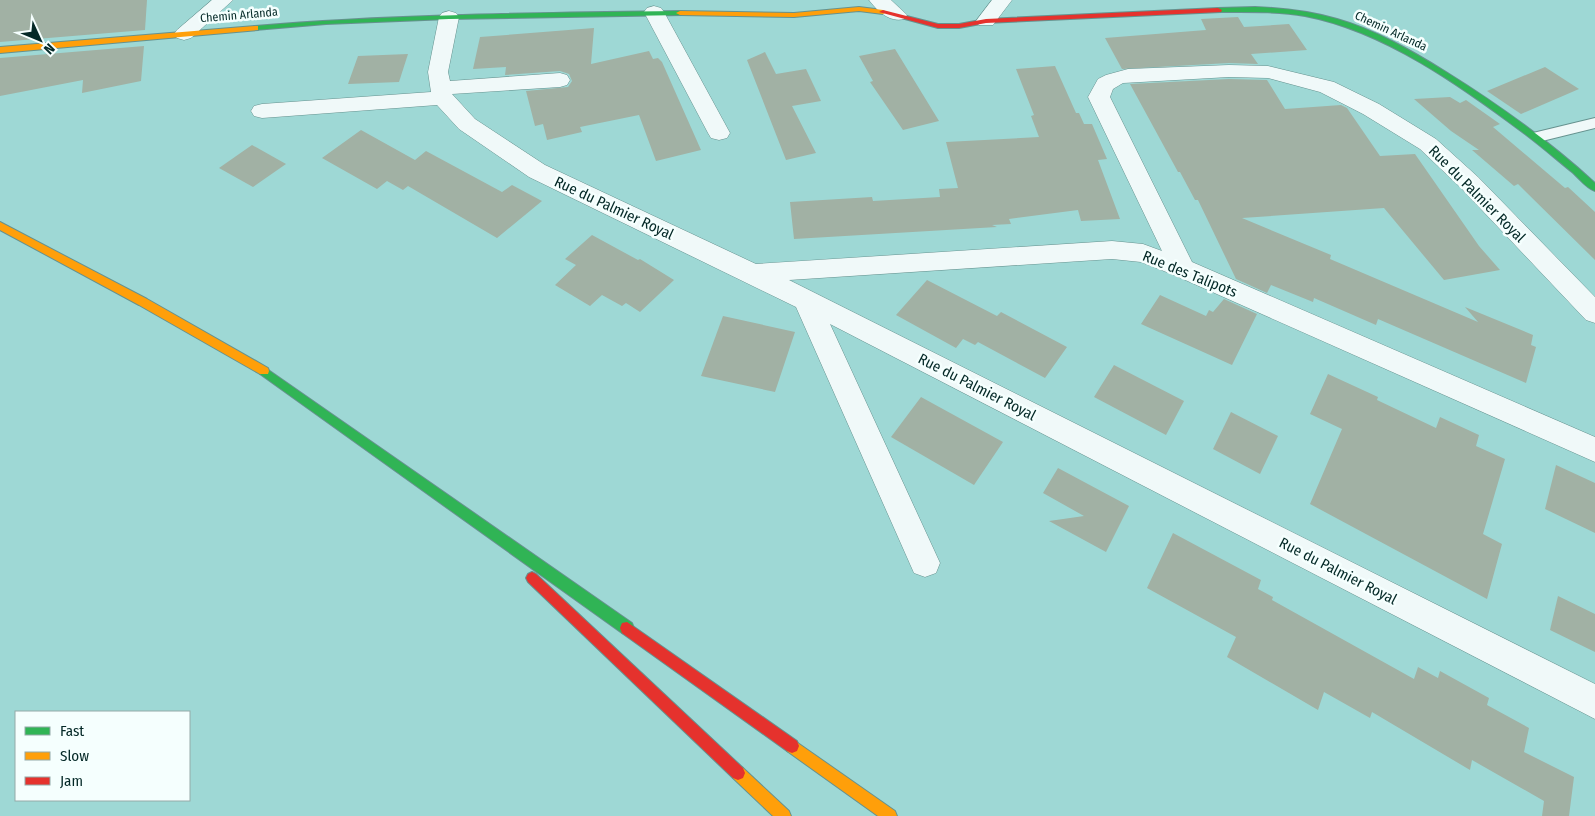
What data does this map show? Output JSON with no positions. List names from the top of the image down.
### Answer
{
  "streets": {
    "main road": ["Chemin Arlanda"],
    "street": ["Rue du Palmier Royal", "Rue des Talipots"]
  },
  "crossings": [
    ["Rue du Palmier Royal", "Rue des Talipots"]
  ],
  "legend": ["Fast", "Slow", "Jam"],
  "north": "bottom right"
}
